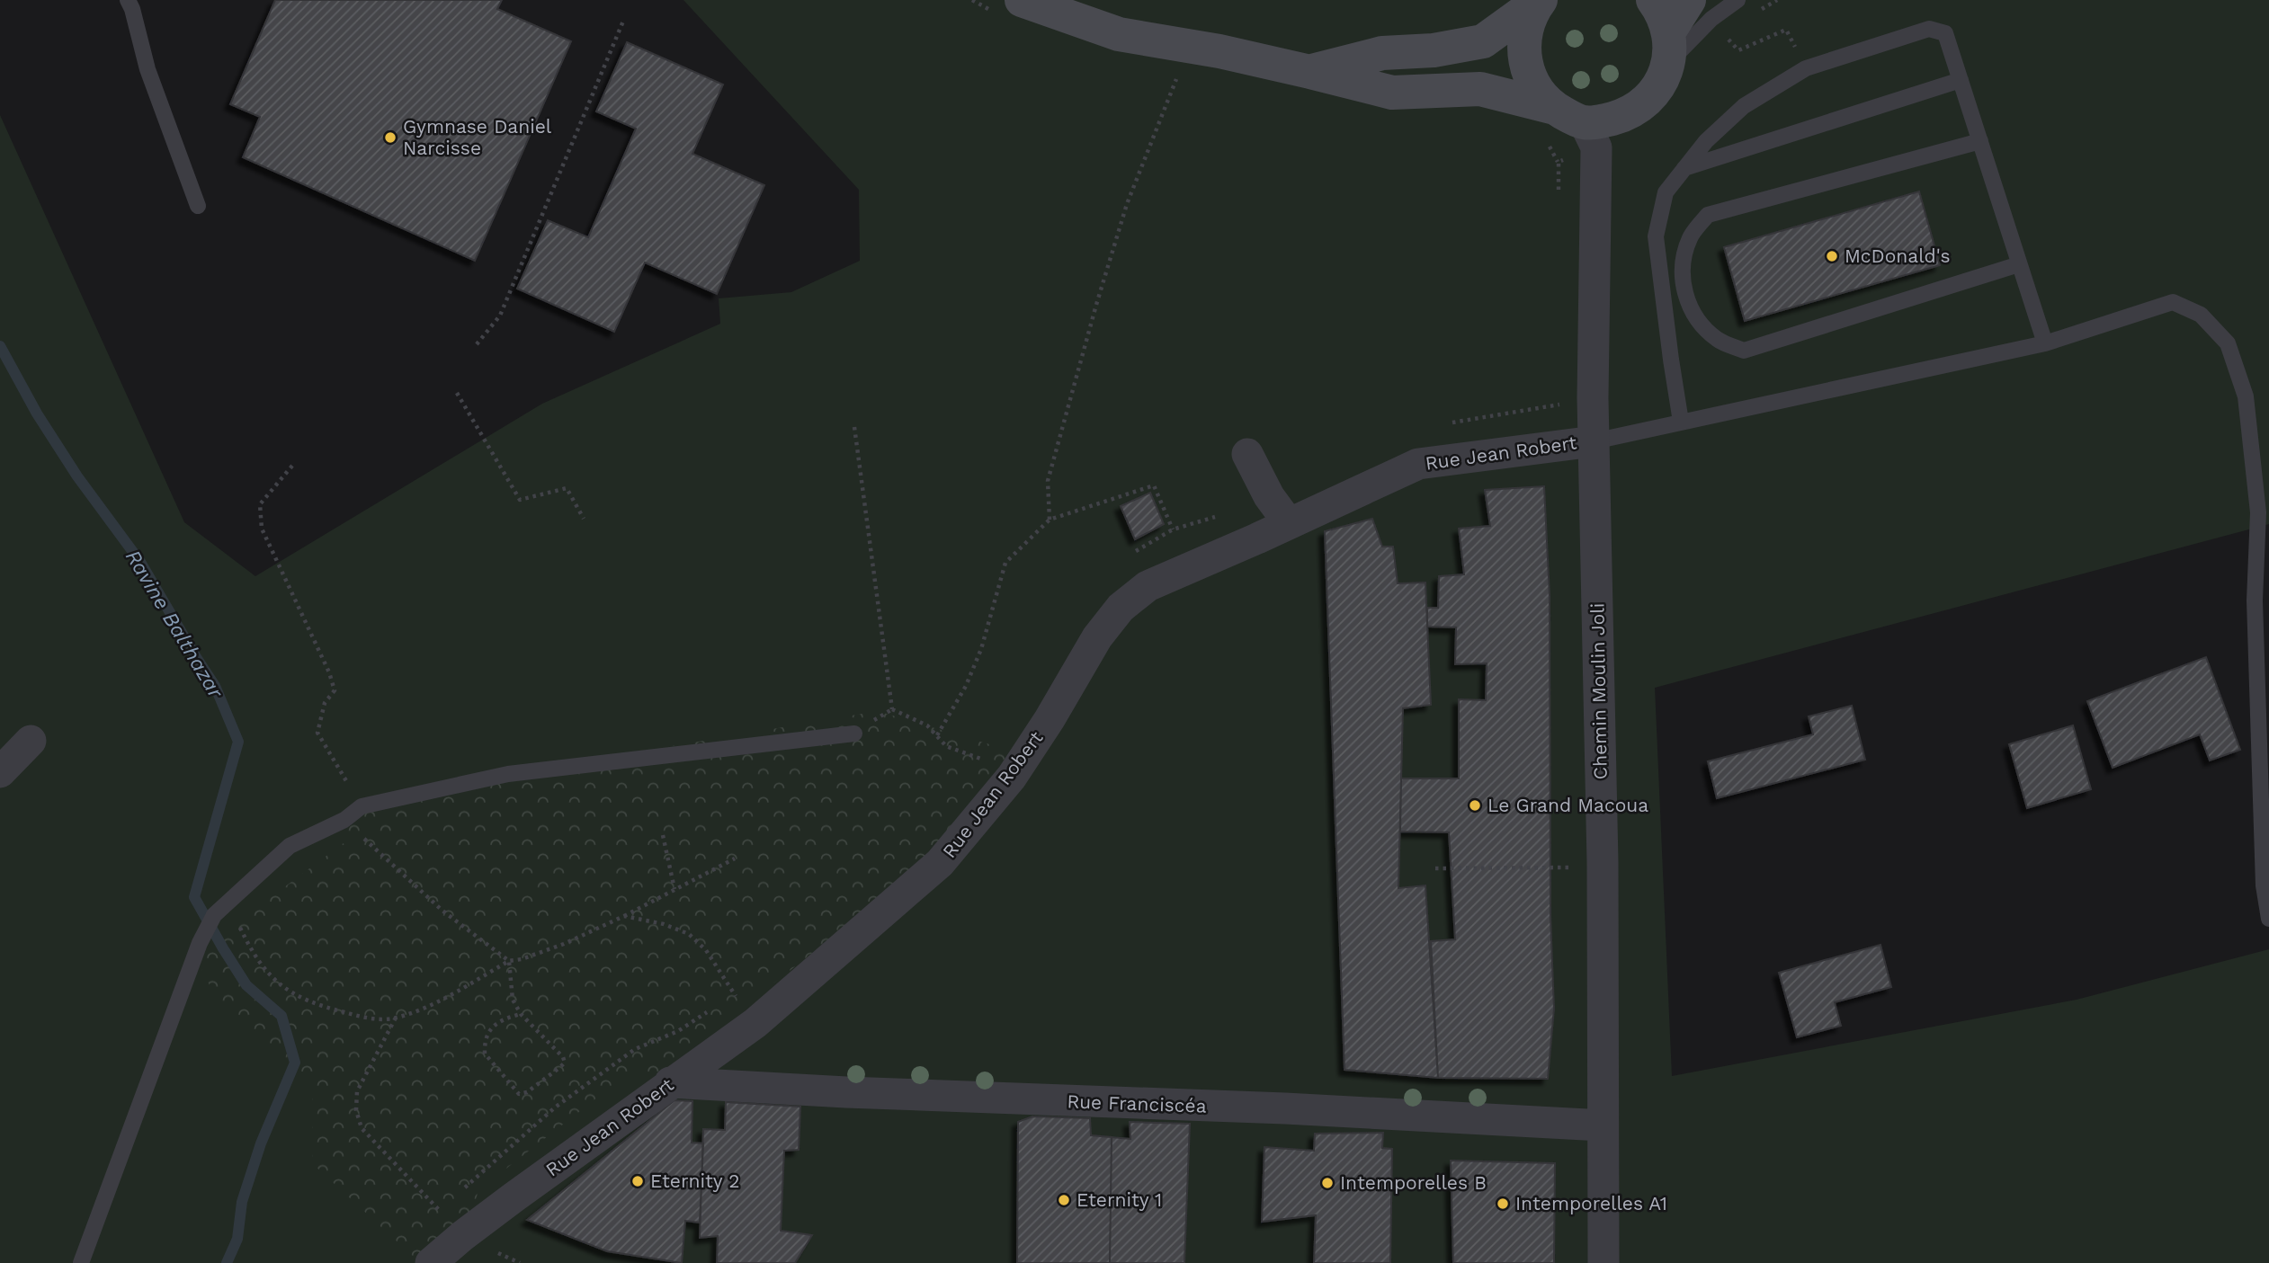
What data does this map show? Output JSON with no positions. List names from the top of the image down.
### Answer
{
  "streets": {
    "street": ["Rue Jean Robert", "Chemin Moulin Joli", "Rue Franciscéa"]
  },
  "crossings": [
    ["Rue Jean Robert", "Chemin Moulin Joli"],
    ["Rue Jean Robert", "Rue Franciscéa"],
    ["Chemin Moulin Joli", "Rue Franciscéa"]
  ],
  "water": ["Ravine Balthazar"],
  "places": [
    "Gymnase Daniel Narcisse",
    "McDonald's",
    "Le Grand Macoua",
    "Eternity 2",
    "Intemporelles B",
    "Eternity 1",
    "Intemporelles A1"
  ]
}
